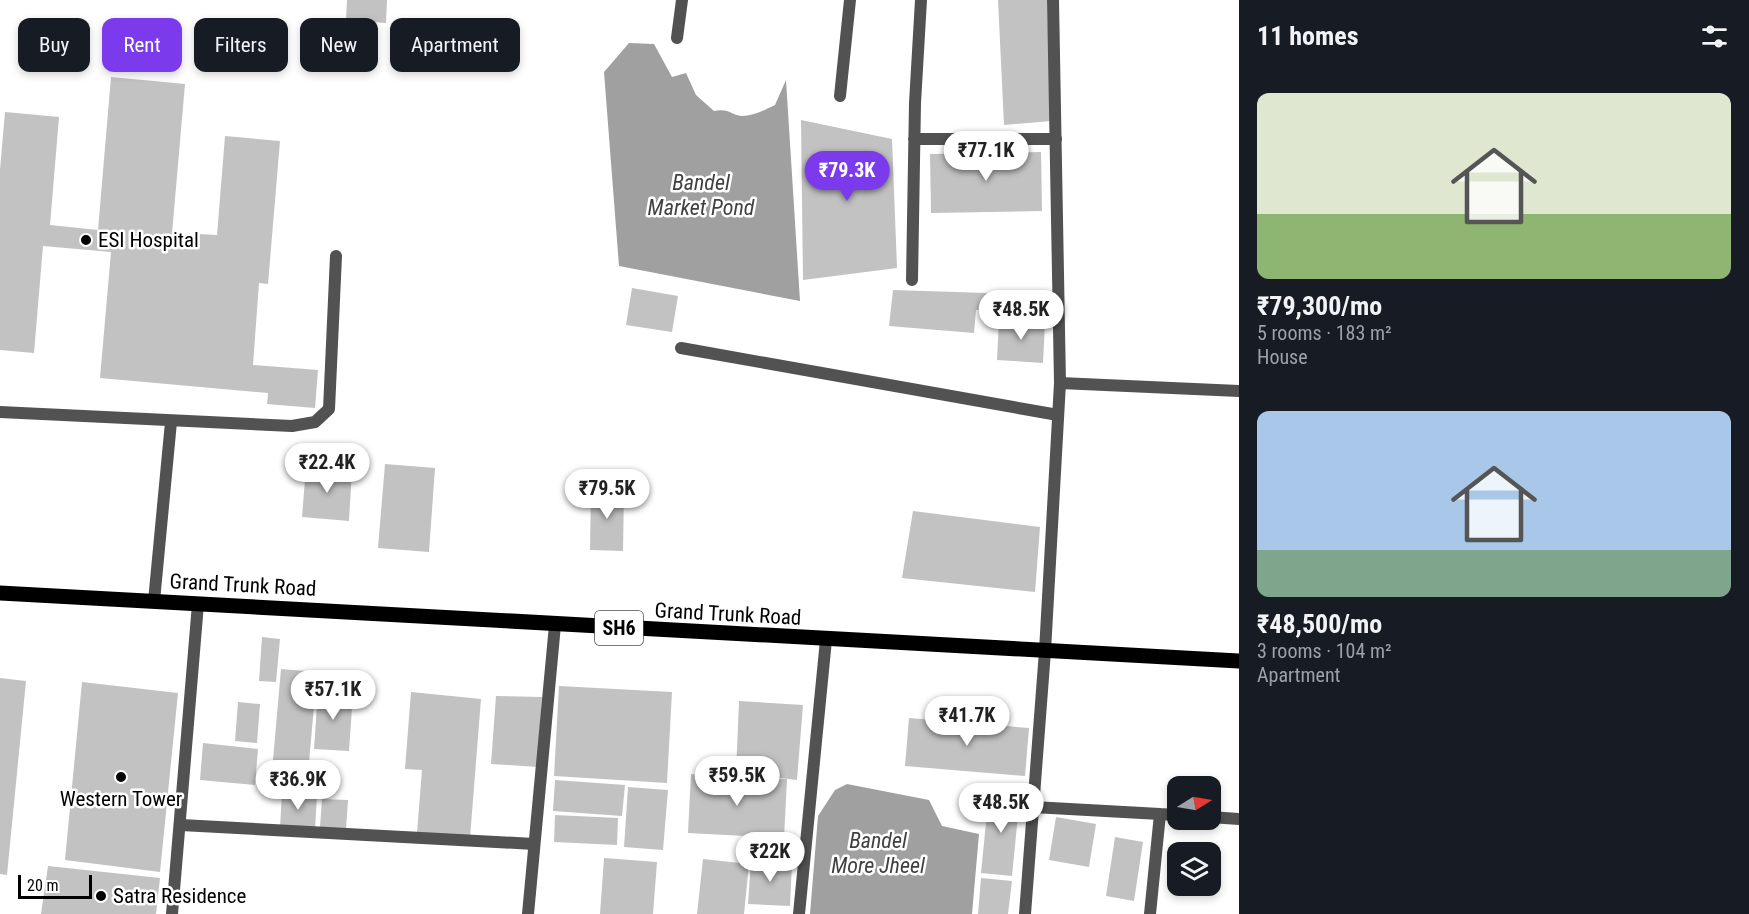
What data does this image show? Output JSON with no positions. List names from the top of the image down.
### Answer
{
  "streets": {
    "main road": ["Grand Trunk Road", "SH6"]
  },
  "water": ["Bandel Market Pond", "Bandel More Jheel"],
  "places": ["ESI Hospital", "Western Tower", "Satra Residence"],
  "scale_bar": "20 m",
  "north": "right",
  "page": {
    "heading": "11 homes",
    "chip": [
      "Buy",
      "Rent",
      "Filters",
      "New",
      "Apartment"
    ],
    "list": [
      {
        "name": "₹79,300/mo",
        "note": "5 rooms · 183 m² · House"
      },
      {
        "name": "₹48,500/mo",
        "note": "3 rooms · 104 m² · Apartment"
      }
    ],
    "price": [
      "₹77.1K",
      "₹79.3K",
      "₹48.5K",
      "₹22.4K",
      "₹79.5K",
      "₹57.1K",
      "₹41.7K",
      "₹59.5K",
      "₹36.9K",
      "₹48.5K",
      "₹22K"
    ],
    "scale": "20 m"
  }
}
